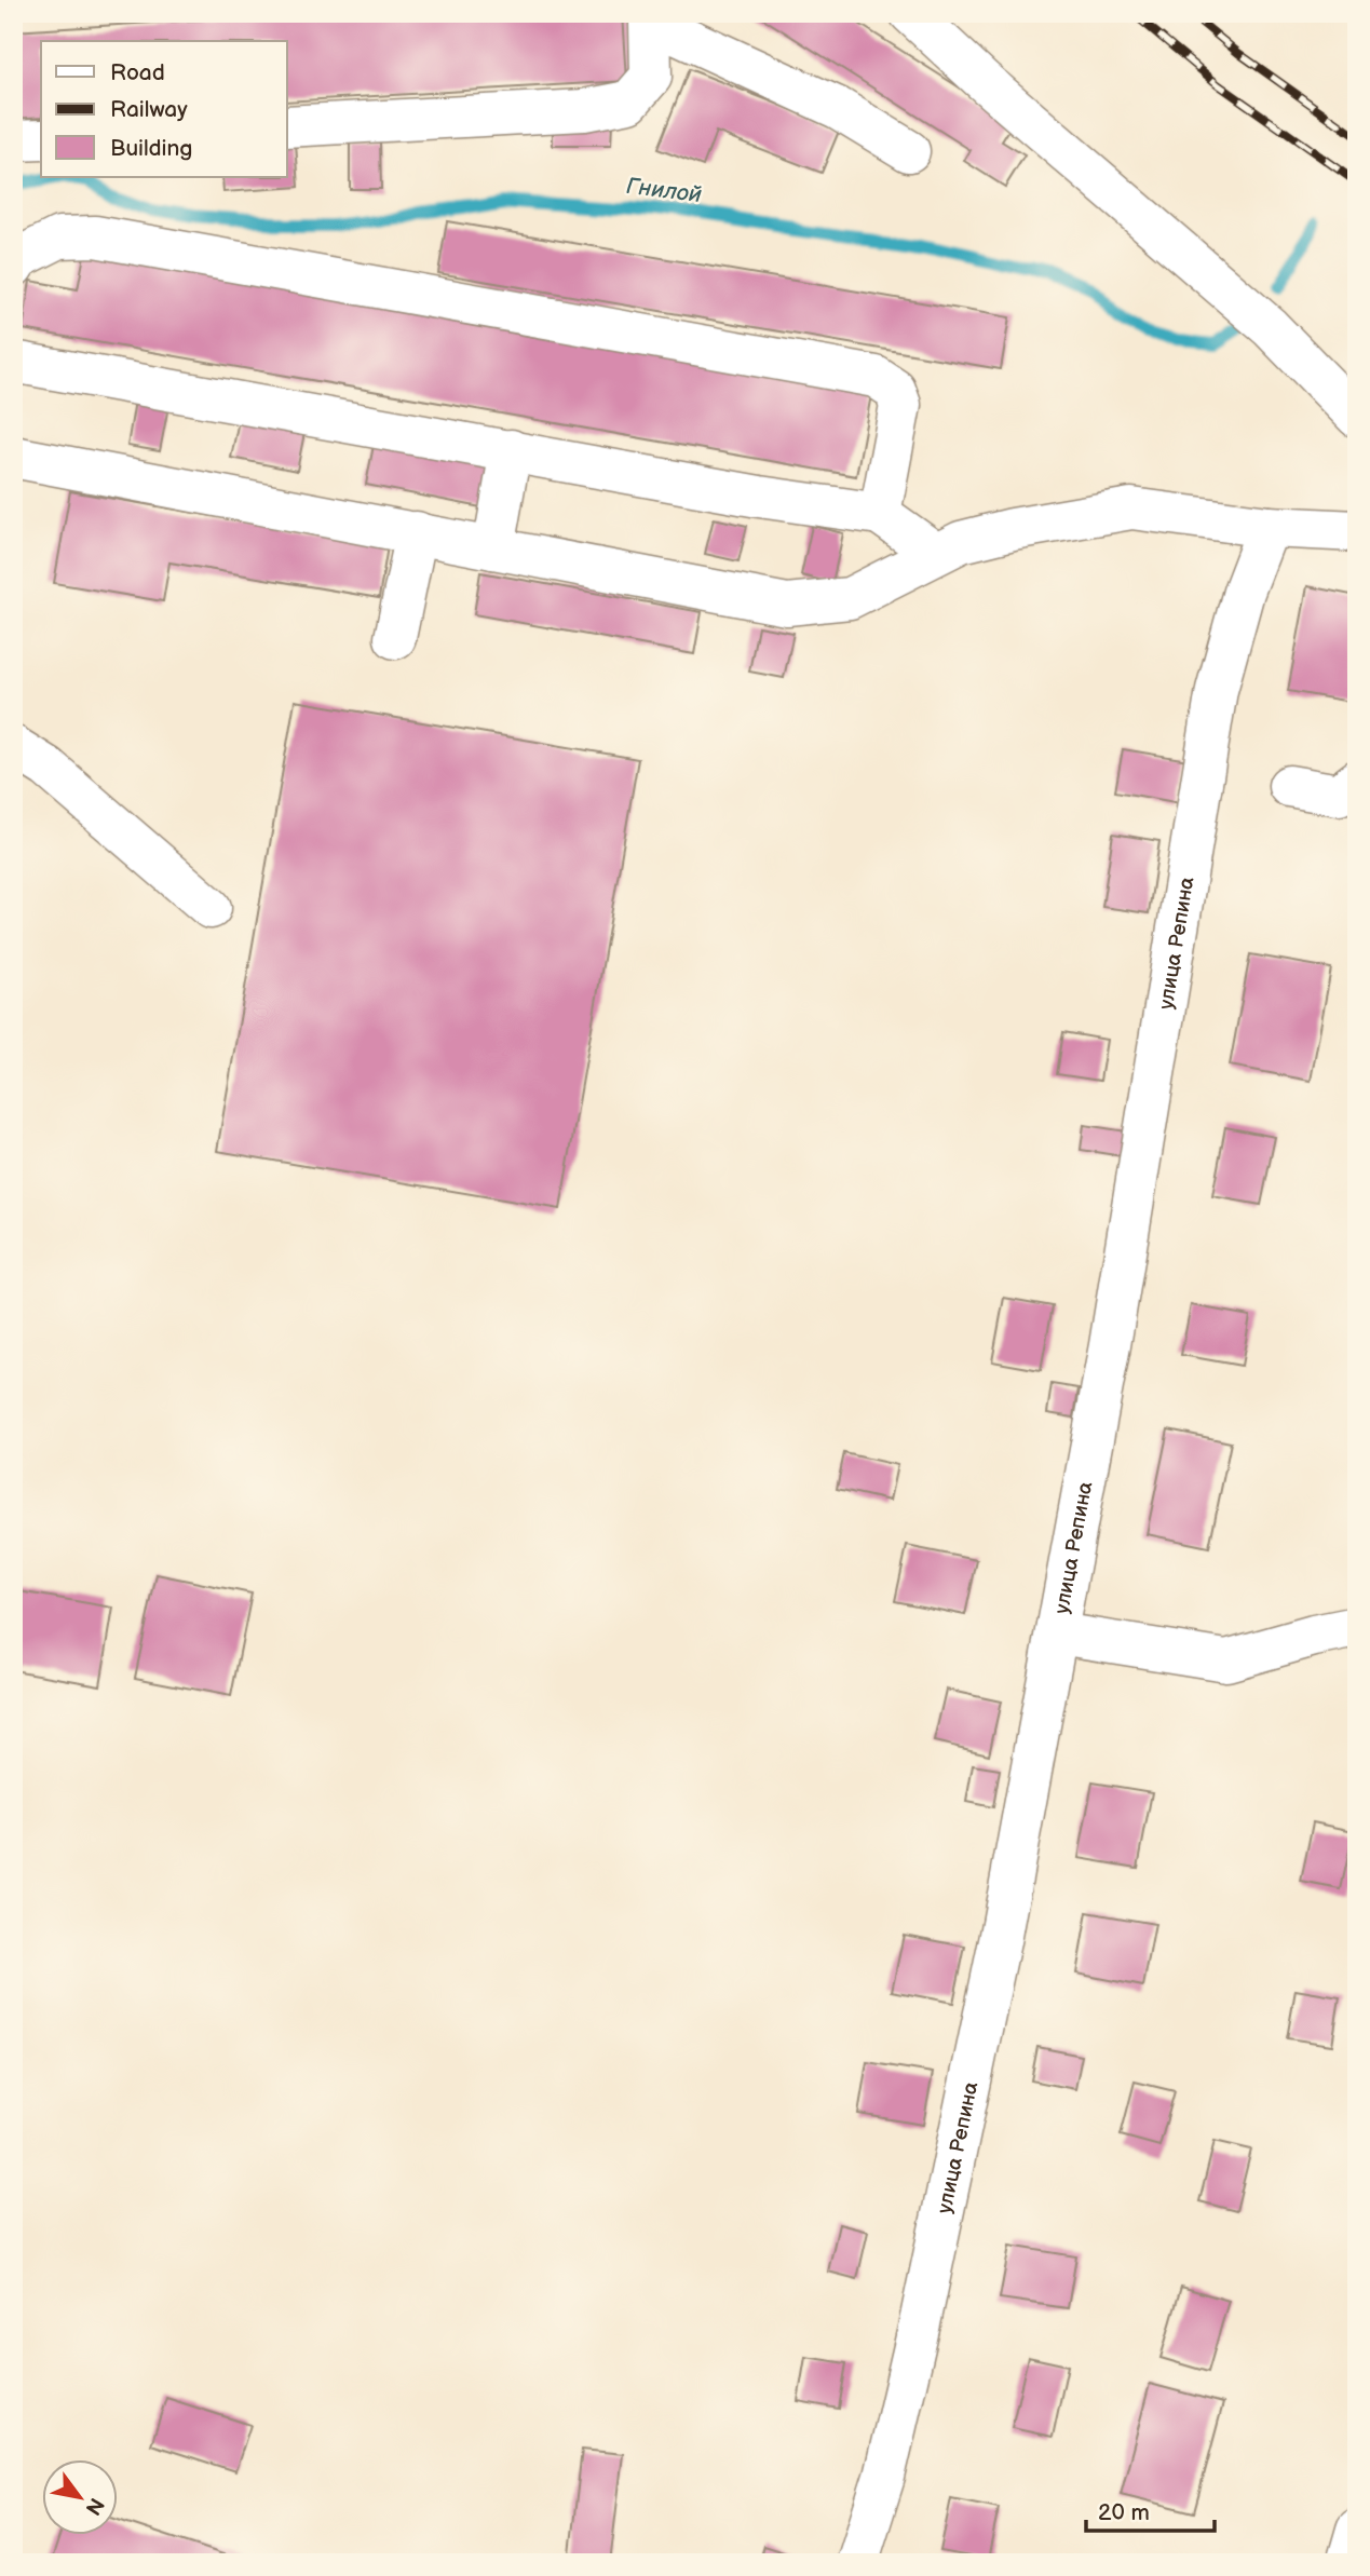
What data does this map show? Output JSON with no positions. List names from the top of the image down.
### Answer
{
  "streets": {
    "street": ["улица Репина"]
  },
  "water": ["Гнилой"],
  "legend": ["Road", "Railway", "Building"],
  "scale_bar": "20 m",
  "north": "bottom right"
}
